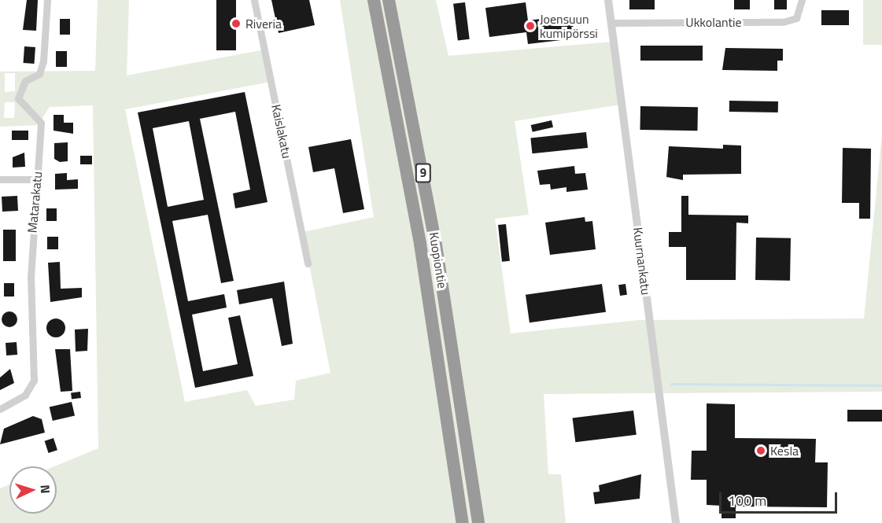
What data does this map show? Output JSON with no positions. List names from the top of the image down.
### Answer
{
  "streets": {
    "highway": ["9", "Kuopiontie"],
    "street": [
      "Ukkolantie",
      "Kaislakatu",
      "Matarakatu",
      "Kuurnankatu"
    ]
  },
  "crossings": [
    ["Ukkolantie", "Kuurnankatu"]
  ],
  "places": ["Riveria", "Joensuun kumipörssi", "Kesla"],
  "scale_bar": "100 m",
  "north": "right"
}
